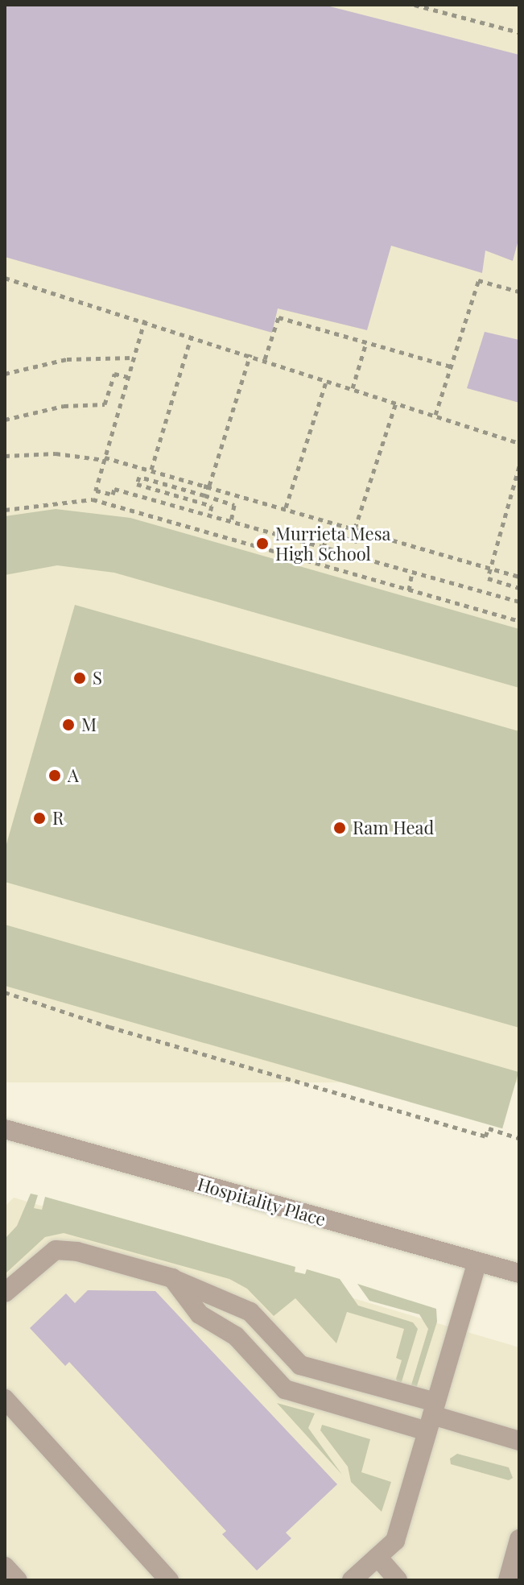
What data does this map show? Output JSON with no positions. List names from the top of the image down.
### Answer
{
  "streets": {
    "street": ["Hospitality Place"]
  },
  "places": [
    "Murrieta Mesa High School",
    "S",
    "M",
    "A",
    "R",
    "Ram Head"
  ]
}
